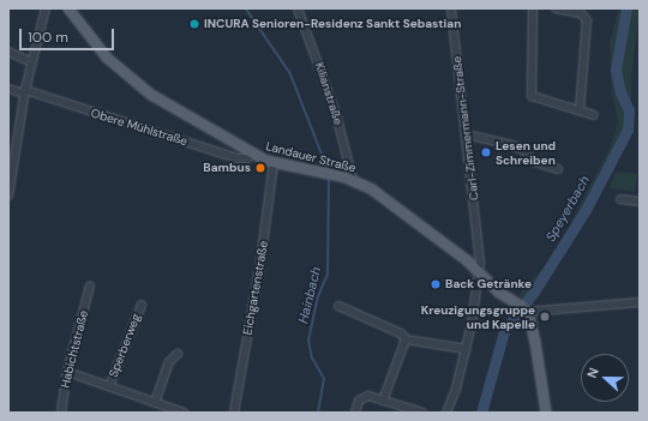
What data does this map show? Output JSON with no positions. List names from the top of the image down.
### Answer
{
  "streets": {
    "main road": ["Landauer Straße"],
    "street": [
      "Kilianstraße",
      "Obere Mühlstraße",
      "Carl-Zimmermann-Straße",
      "Eichgartenstraße",
      "Sperberweg",
      "Habichtstraße"
    ]
  },
  "crossings": [
    ["Kilianstraße", "Landauer Straße"],
    ["Obere Mühlstraße", "Landauer Straße"],
    ["Carl-Zimmermann-Straße", "Landauer Straße"],
    ["Landauer Straße", "Eichgartenstraße"]
  ],
  "water": ["Speyerbach", "Hainbach"],
  "places": [
    "INCURA Senioren-Residenz Sankt Sebastian",
    "Lesen und Schreiben",
    "Bambus",
    "Back Getränke",
    "Kreuzigungsgruppe und Kapelle"
  ],
  "scale_bar": "100 m",
  "north": "left"
}
